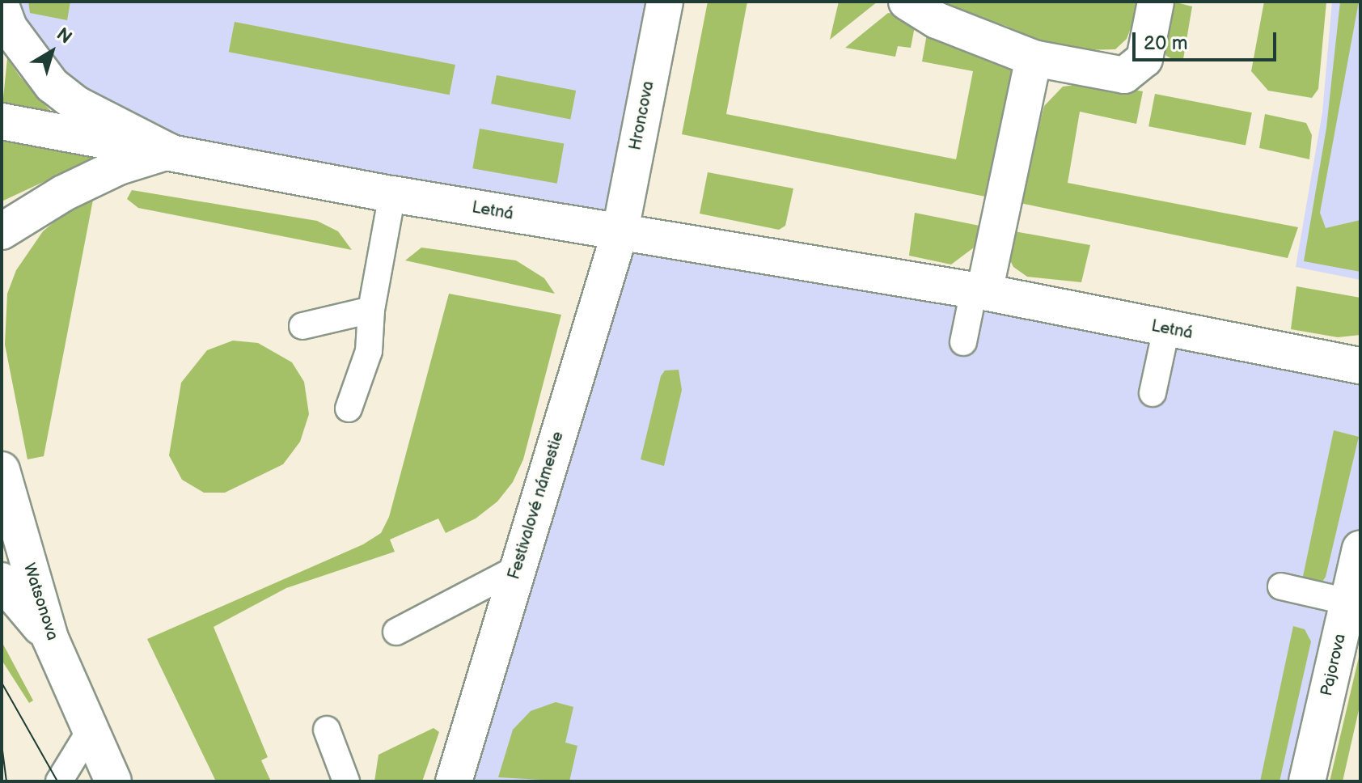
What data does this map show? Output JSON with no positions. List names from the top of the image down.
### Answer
{
  "streets": {
    "street": [
      "Hroncova",
      "Letná",
      "Festivalové námestie",
      "Watsonova",
      "Pajorova"
    ]
  },
  "crossings": [
    ["Hroncova", "Letná"],
    ["Hroncova", "Festivalové námestie"],
    ["Letná", "Festivalové námestie"]
  ],
  "scale_bar": "20 m",
  "north": "top right"
}
